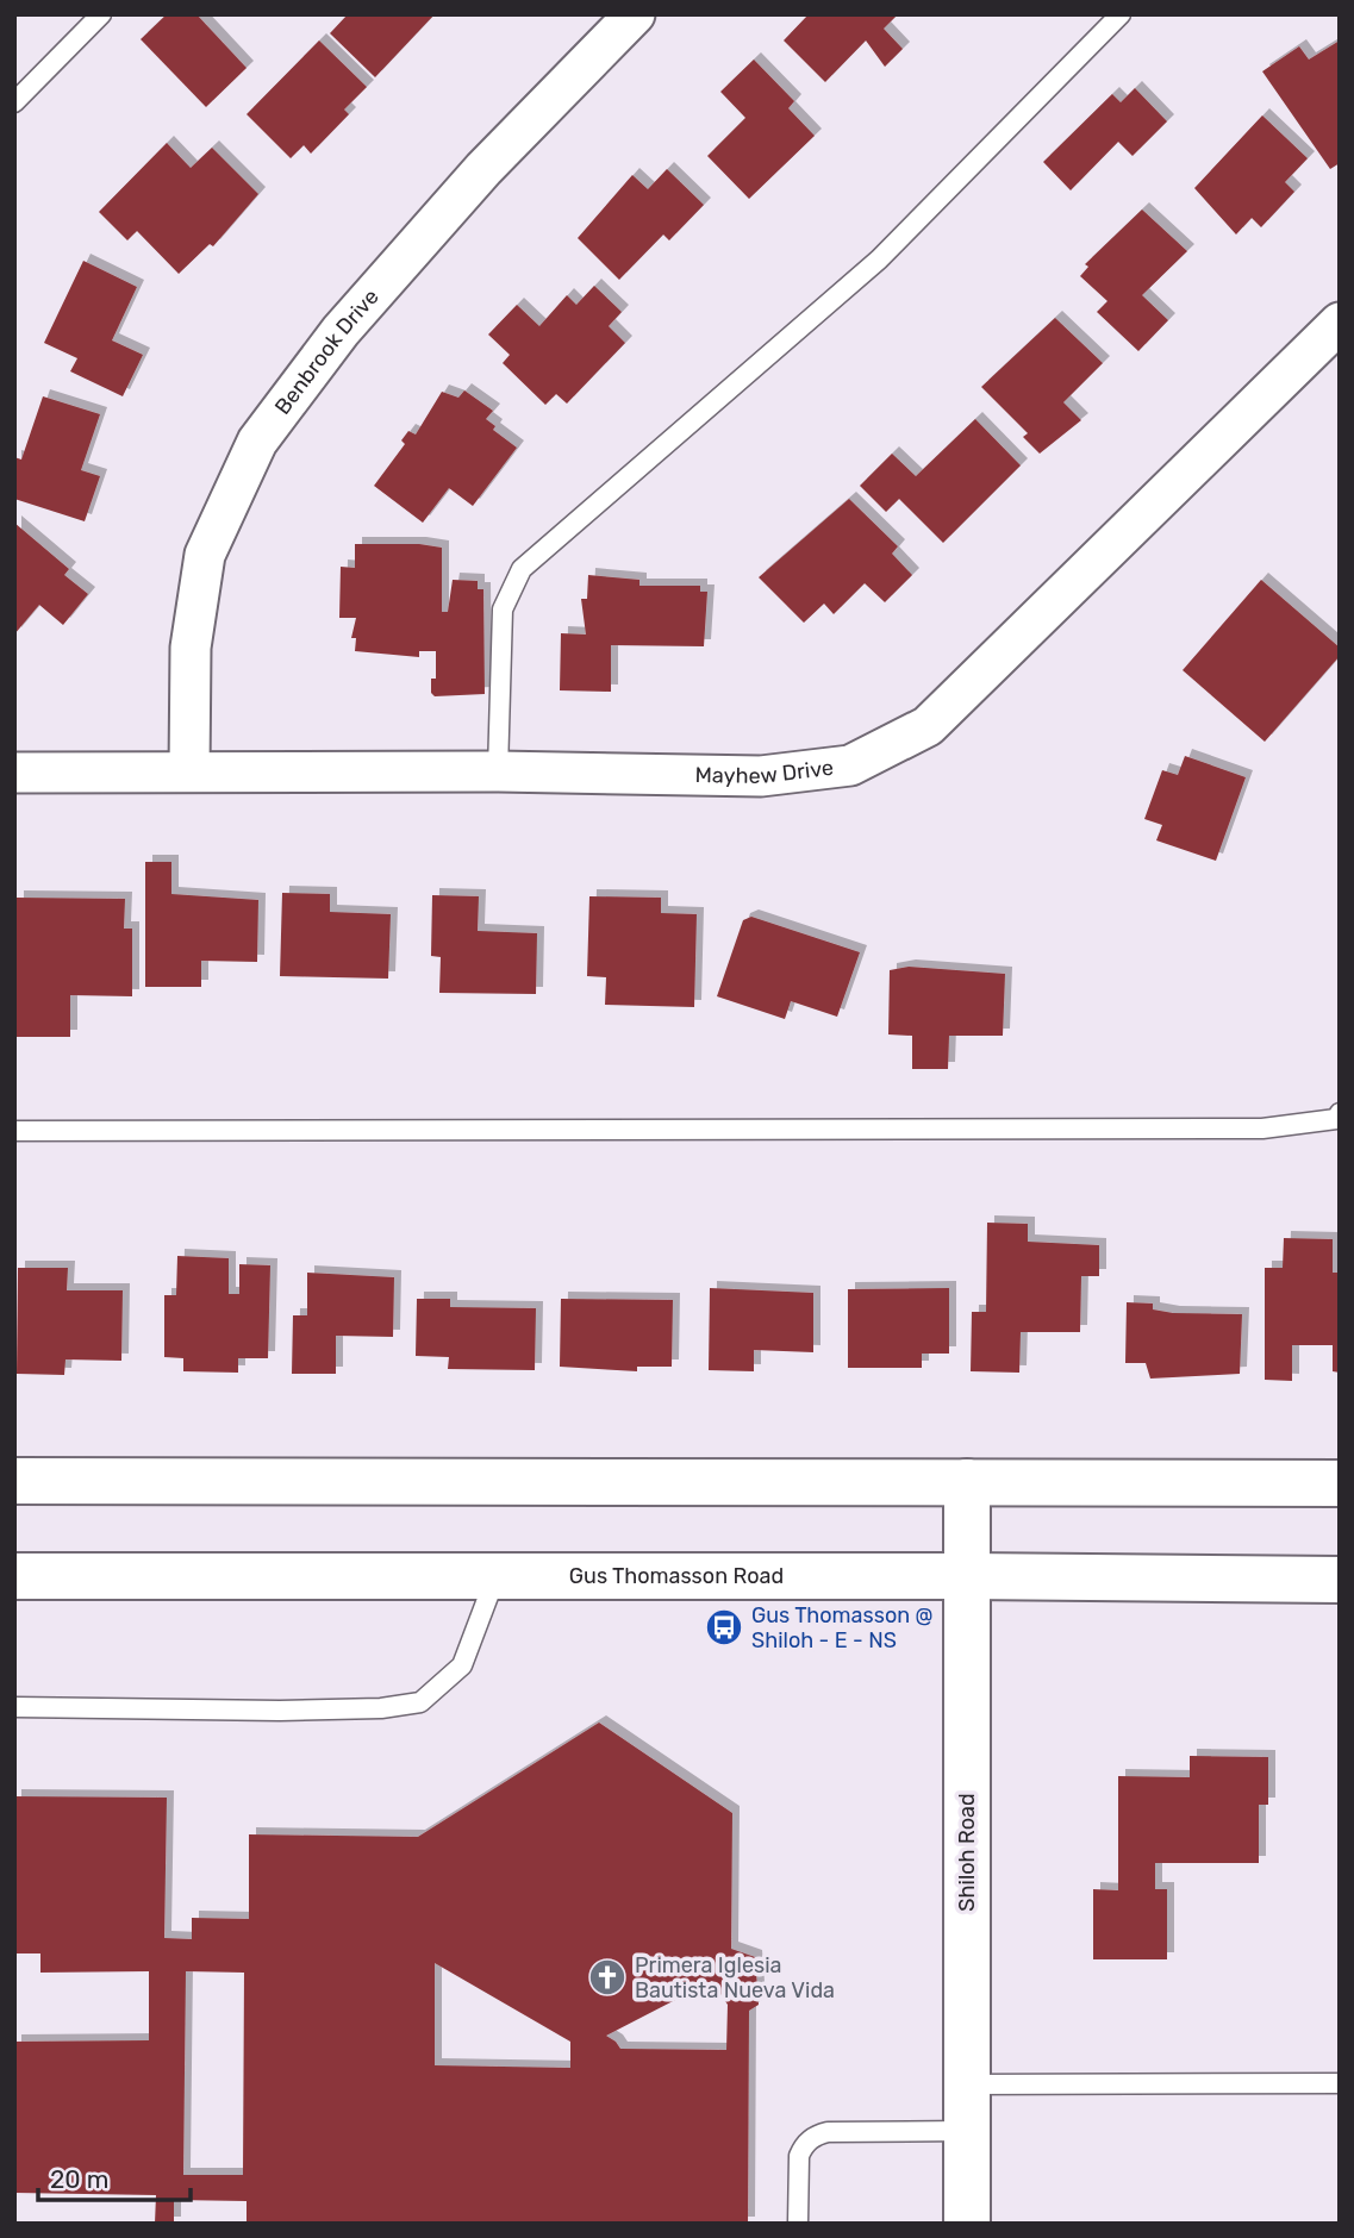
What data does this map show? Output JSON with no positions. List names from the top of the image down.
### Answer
{
  "streets": {
    "main road": ["Gus Thomasson Road", "Shiloh Road"],
    "street": ["Benbrook Drive", "Mayhew Drive"]
  },
  "crossings": [
    ["Benbrook Drive", "Mayhew Drive"],
    ["Gus Thomasson Road", "Shiloh Road"]
  ],
  "places": {
    "bus stop": ["Gus Thomasson @ Shiloh - E - NS"],
    "church": ["Primera Iglesia Bautista Nueva Vida"]
  },
  "scale_bar": "20 m"
}
